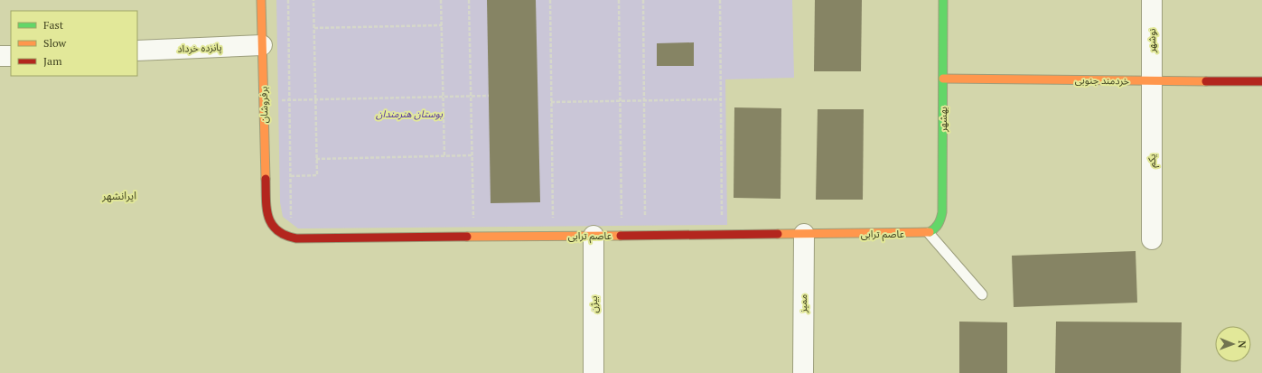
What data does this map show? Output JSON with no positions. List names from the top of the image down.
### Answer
{
  "streets": {
    "street": [
      "نوشهر",
      "پانزده خرداد",
      "خردمند جنوبی",
      "برفروشان",
      "بهشهر",
      "یکم",
      "عاصم ترابی",
      "ممیز",
      "بیژن"
    ]
  },
  "crossings": [
    ["نوشهر", "خردمند جنوبی"],
    ["نوشهر", "یکم"],
    ["پانزده خرداد", "برفروشان"],
    ["خردمند جنوبی", "بهشهر"],
    ["خردمند جنوبی", "یکم"],
    ["برفروشان", "عاصم ترابی"],
    ["بهشهر", "عاصم ترابی"],
    ["عاصم ترابی", "ممیز"],
    ["عاصم ترابی", "بیژن"]
  ],
  "districts": ["ایرانشهر"],
  "parks": ["بوستان هنرمندان"],
  "legend": ["Fast", "Slow", "Jam"],
  "north": "right"
}
